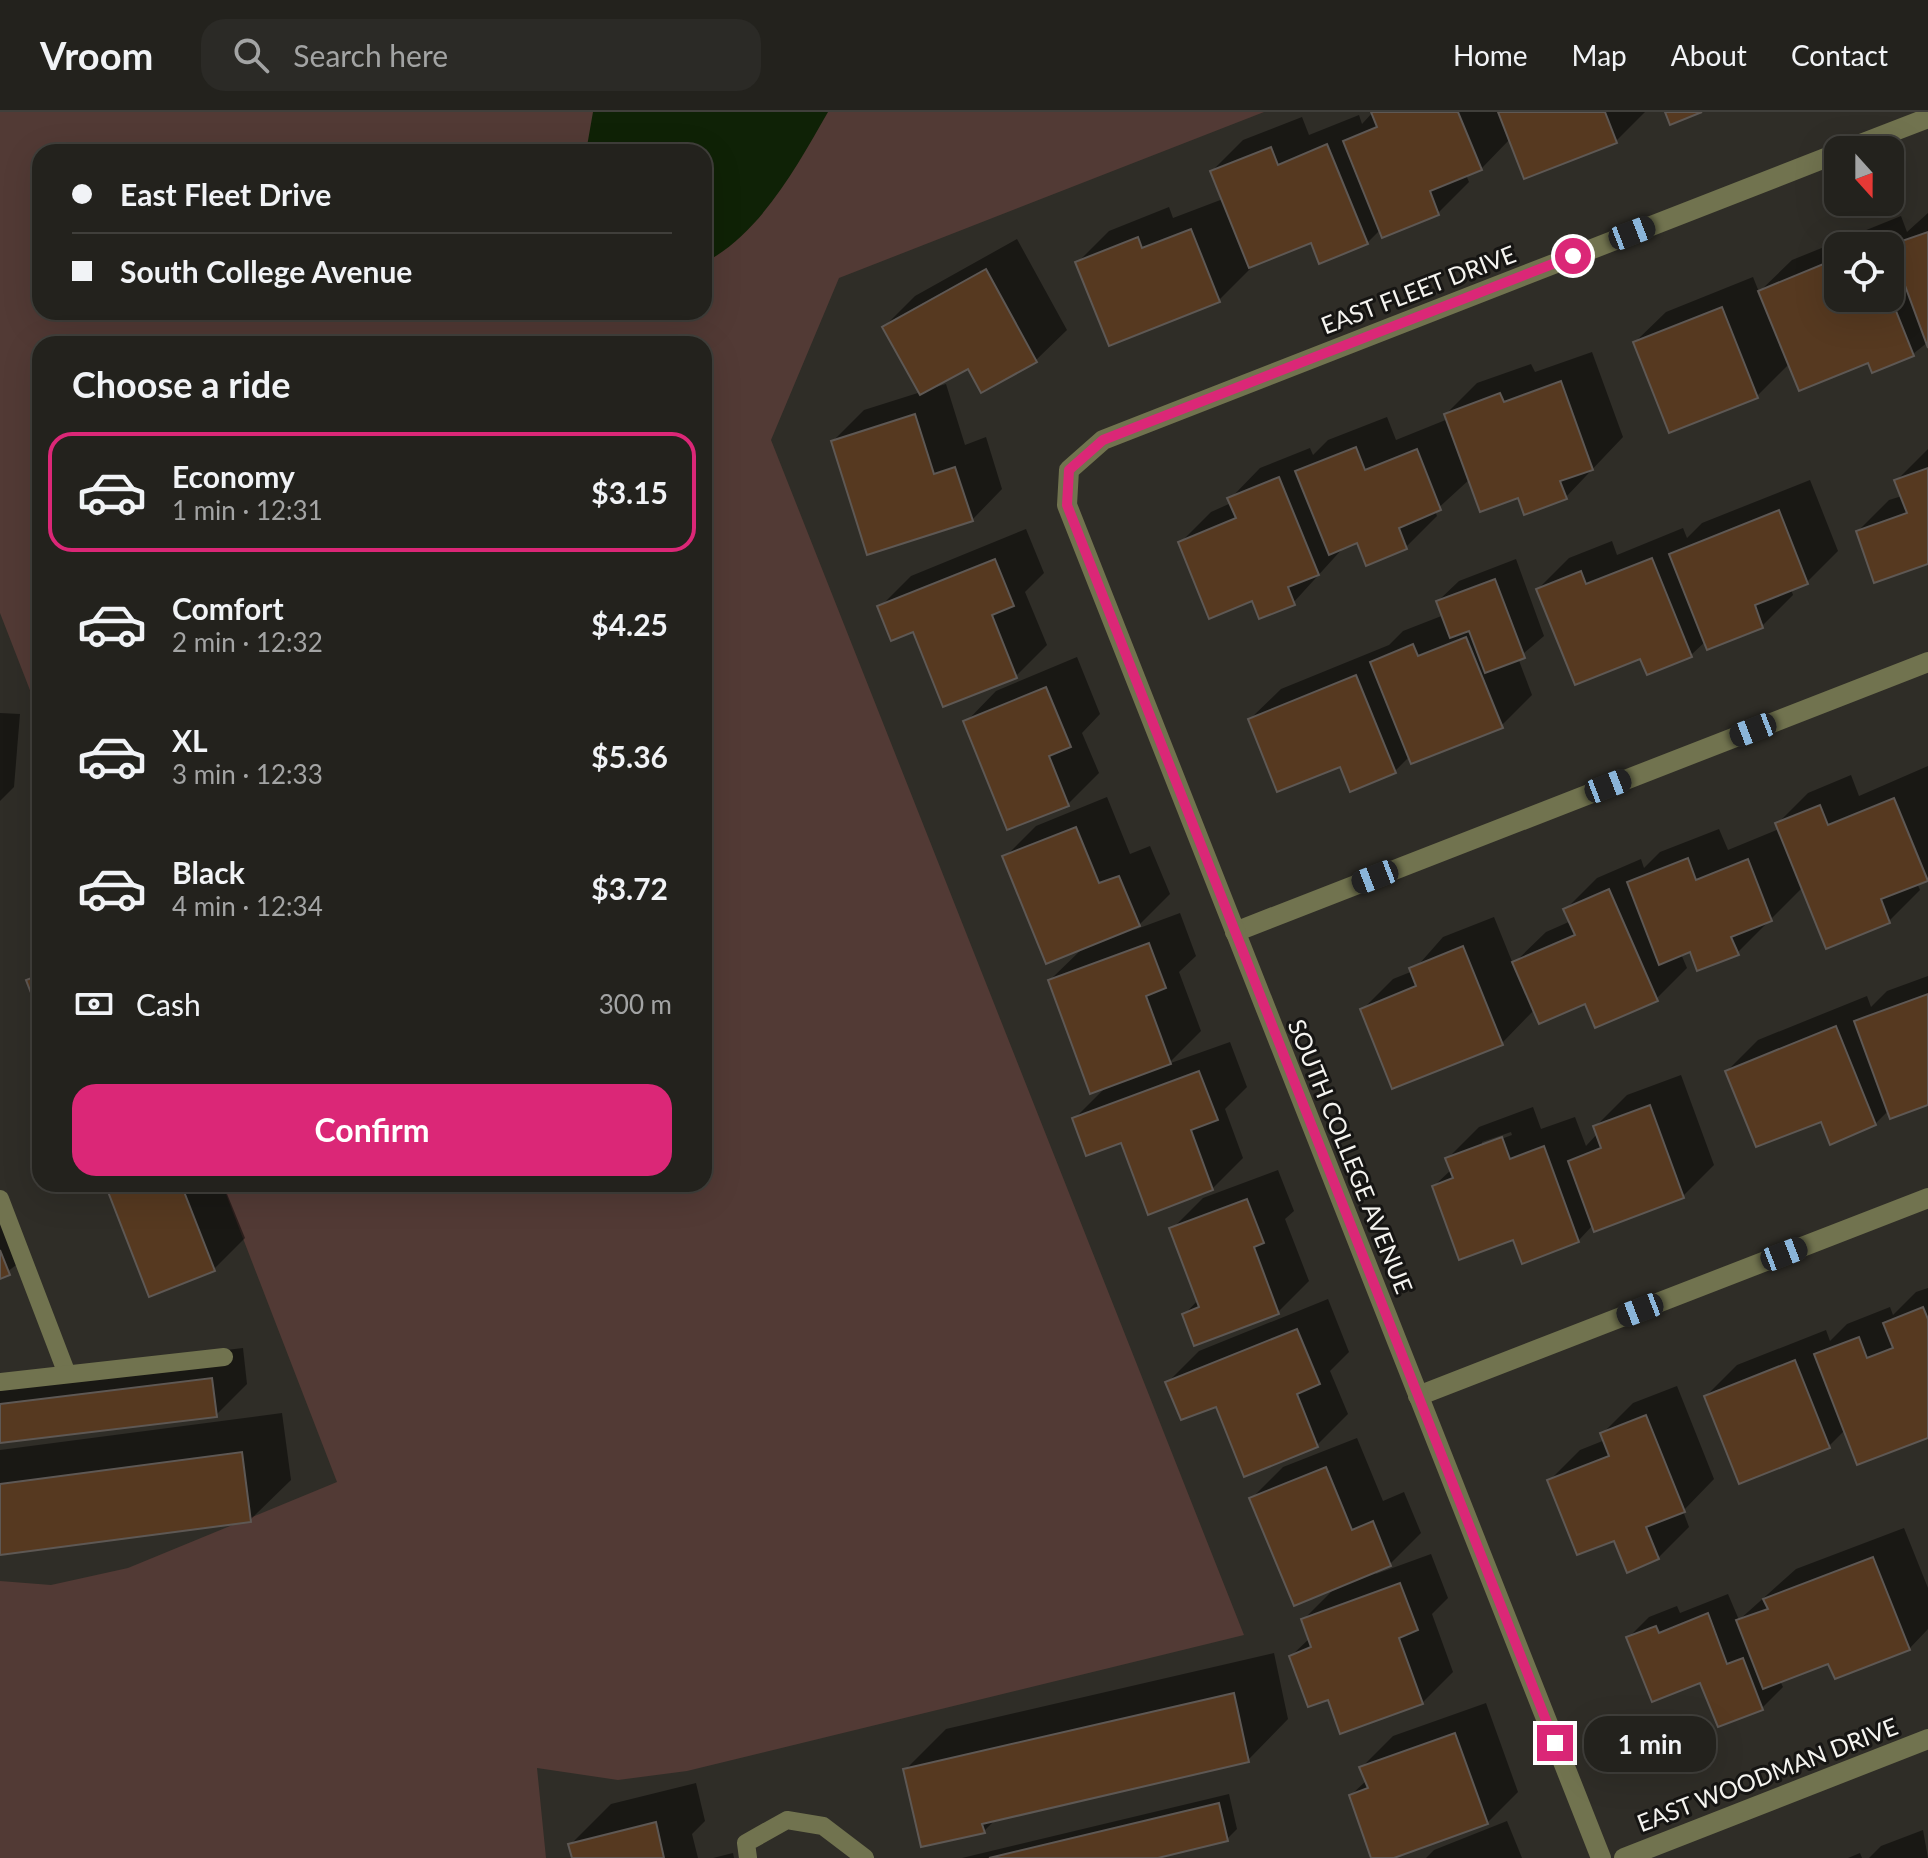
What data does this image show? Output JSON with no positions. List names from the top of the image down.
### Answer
{
  "streets": {
    "street": ["EAST FLEET DRIVE", "SOUTH COLLEGE AVENUE", "EAST WOODMAN DRIVE"]
  },
  "crossings": [
    ["EAST FLEET DRIVE", "SOUTH COLLEGE AVENUE"]
  ],
  "north": "bottom",
  "page": {
    "header": "Vroom",
    "search": "Search here",
    "nav": [
      "Home",
      "Map",
      "About",
      "Contact"
    ],
    "banner": ["East Fleet Drive", "South College Avenue"],
    "heading": "Choose a ride",
    "list": [
      {
        "name": "Economy",
        "note": "1 min · 12:31",
        "value": "$3.15"
      },
      {
        "name": "Comfort",
        "note": "2 min · 12:32",
        "value": "$4.25"
      },
      {
        "name": "XL",
        "note": "3 min · 12:33",
        "value": "$5.36"
      },
      {
        "name": "Black",
        "note": "4 min · 12:34",
        "value": "$3.72"
      }
    ],
    "pay": ["Cash", "300 m"],
    "buttons": "Confirm",
    "bubble": "1 min"
  }
}
